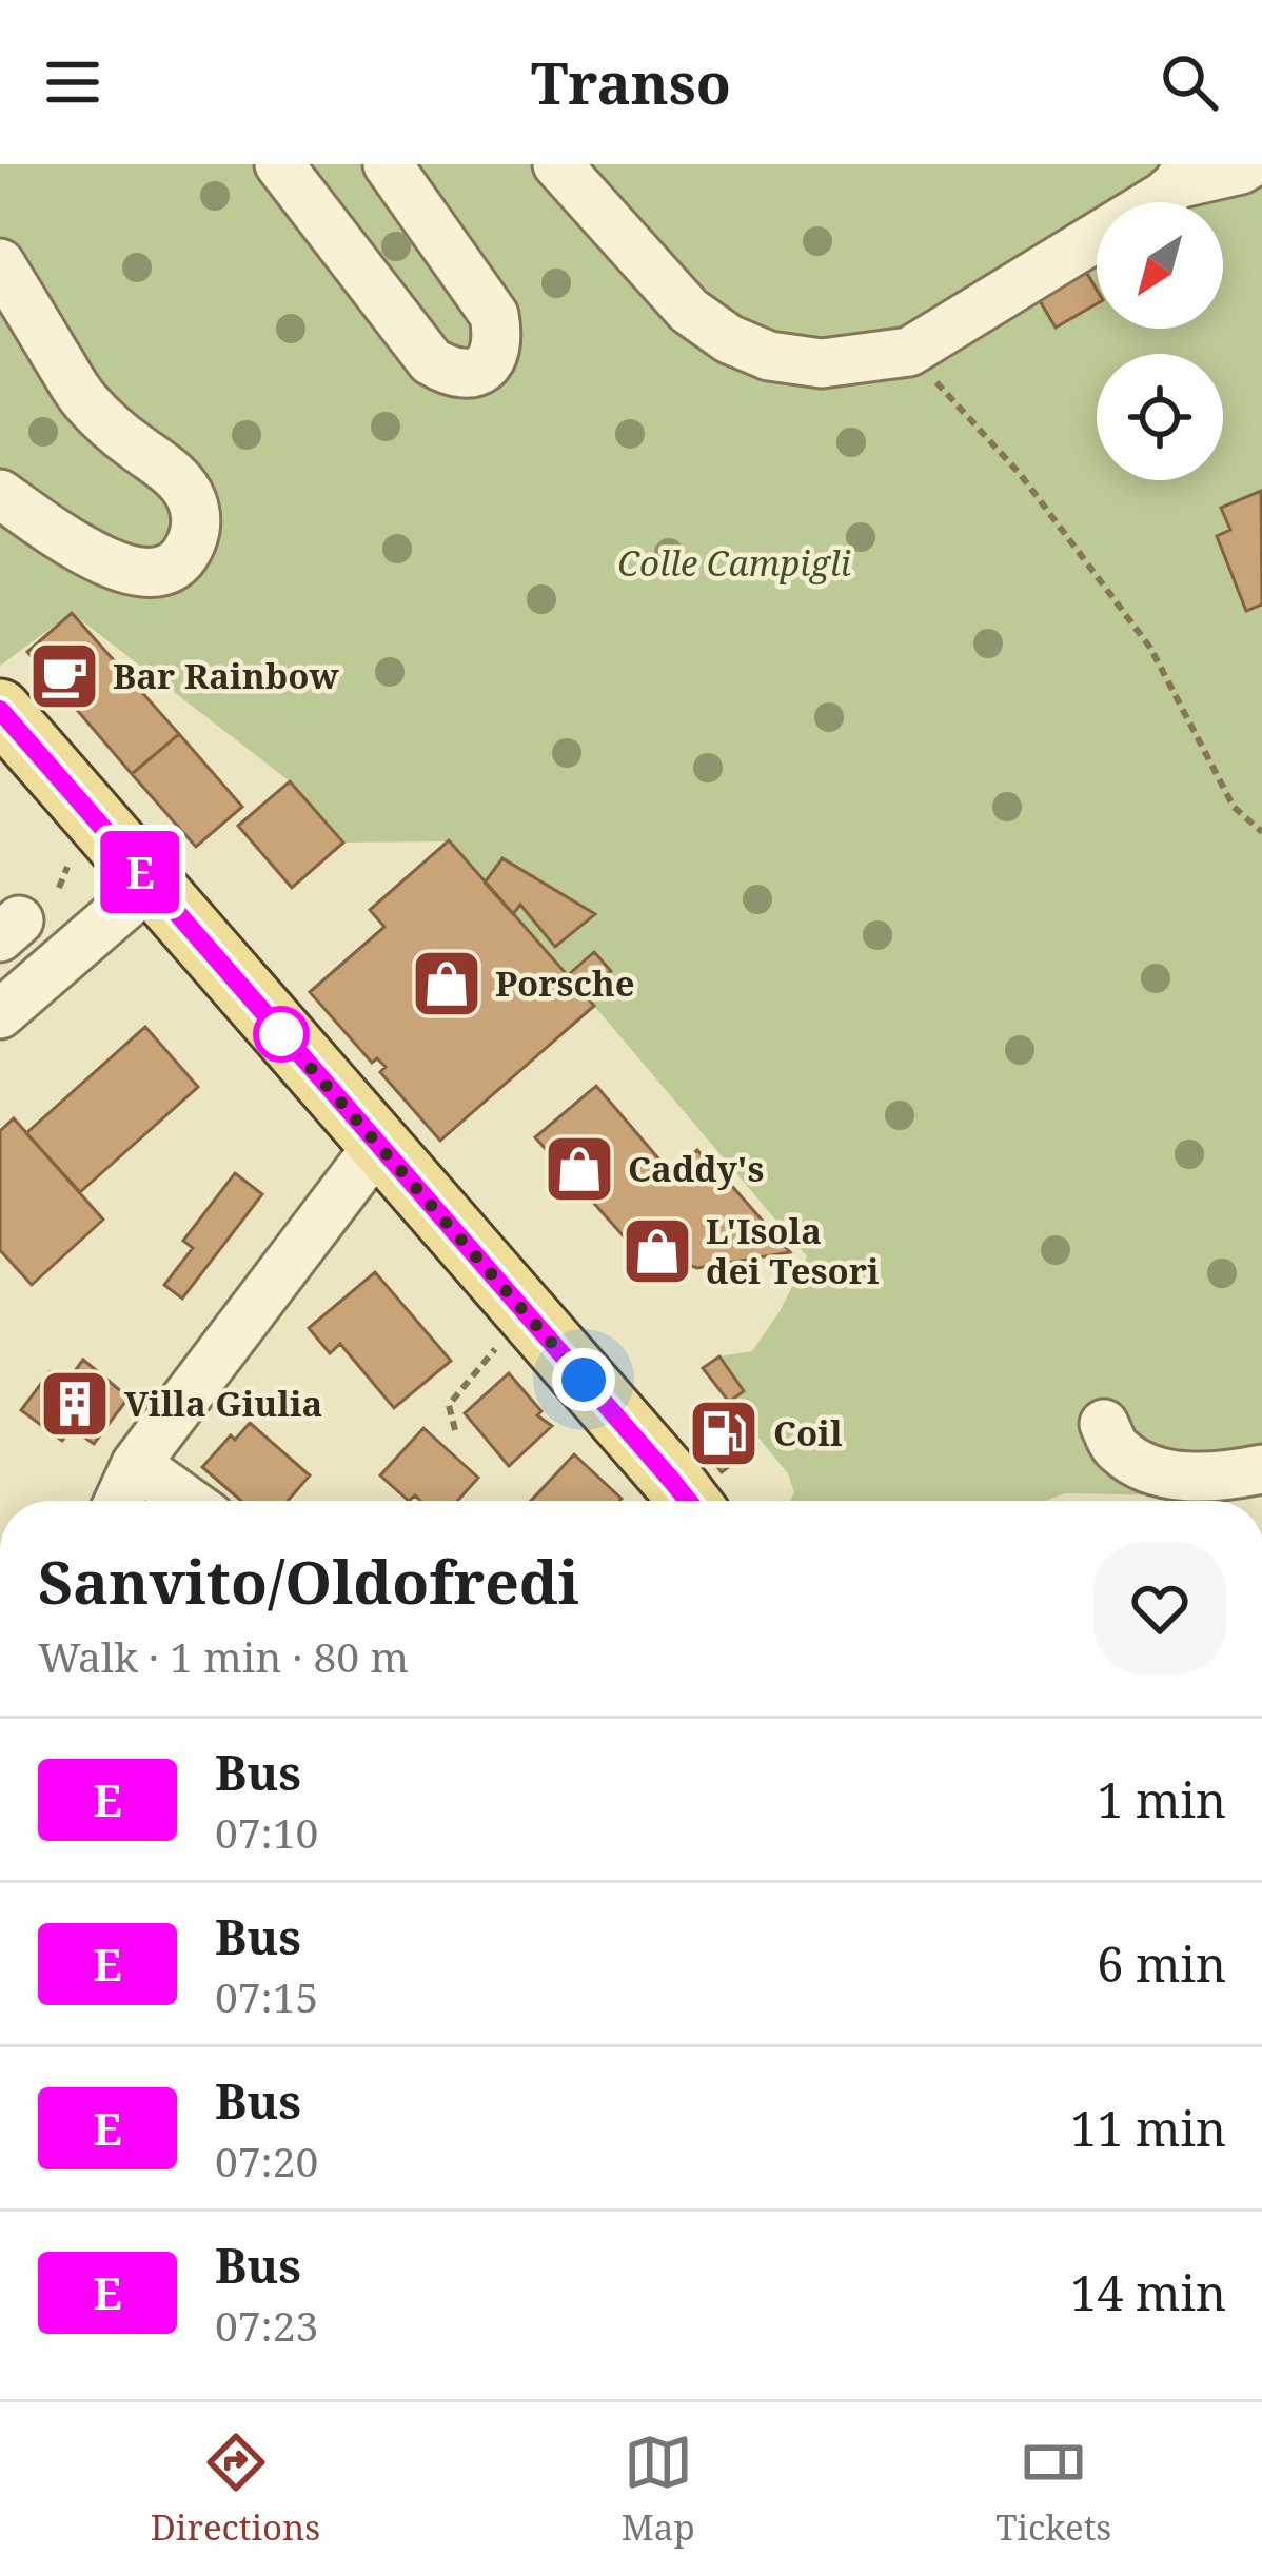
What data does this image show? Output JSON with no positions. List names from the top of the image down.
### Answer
{
  "parks": ["Colle Campigli"],
  "places": {
    "cafe": ["Bar Rainbow"],
    "shop": ["Porsche", "Caddy's", "L'Isola dei Tesori"],
    "building": ["Villa Giulia"],
    "fuel station": ["Coil"]
  },
  "lines": ["bus line E"],
  "north": "bottom left",
  "page": {
    "header": "Transo",
    "on_map": "E",
    "heading": ["Sanvito/Oldofredi", "Walk · 1 min · 80 m"],
    "list": [
      {
        "mark": "E",
        "name": "Bus",
        "note": "07:10",
        "value": "1 min"
      },
      {
        "mark": "E",
        "name": "Bus",
        "note": "07:15",
        "value": "6 min"
      },
      {
        "mark": "E",
        "name": "Bus",
        "note": "07:20",
        "value": "11 min"
      },
      {
        "mark": "E",
        "name": "Bus",
        "note": "07:23",
        "value": "14 min"
      }
    ],
    "tabs": ["Directions", "Map", "Tickets"]
  }
}
